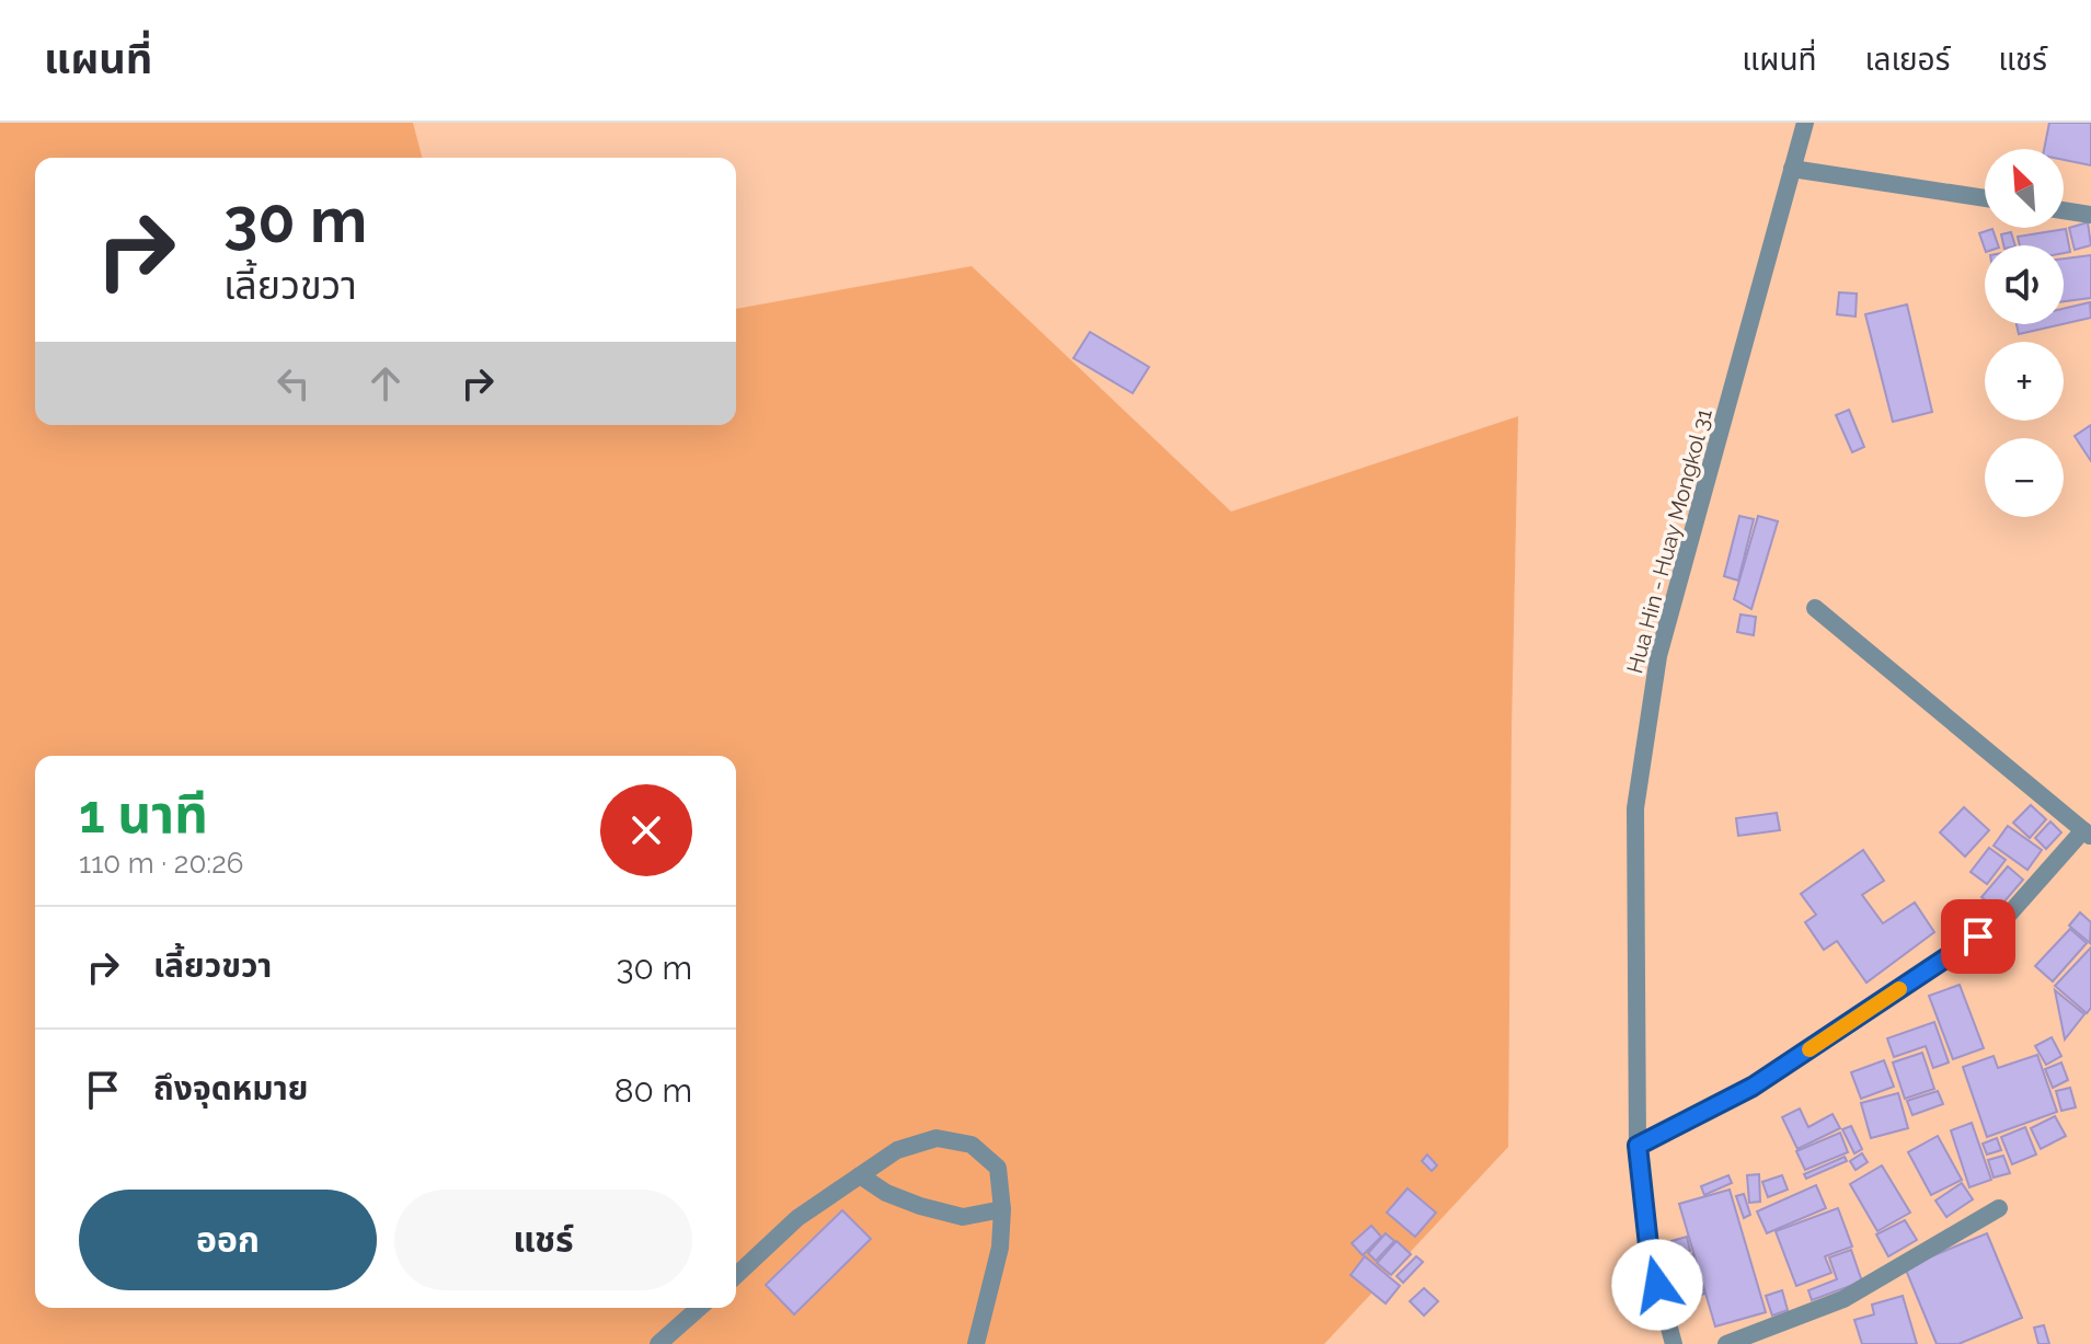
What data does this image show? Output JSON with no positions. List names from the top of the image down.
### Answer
{
  "streets": {
    "street": ["Hua Hin - Huay Mongkol 31"]
  },
  "north": "top left",
  "page": {
    "header": "แผนที่",
    "nav": ["แผนที่", "เลเยอร์", "แชร์"],
    "map_buttons": ["+", "−"],
    "turn": ["30 m", "เลี้ยวขวา"],
    "heading": ["1 นาที", "110 m · 20:26"],
    "list": [
      {
        "name": "เลี้ยวขวา",
        "value": "30 m"
      },
      {
        "name": "ถึงจุดหมาย",
        "value": "80 m"
      }
    ],
    "buttons": ["ออก", "แชร์"]
  }
}
